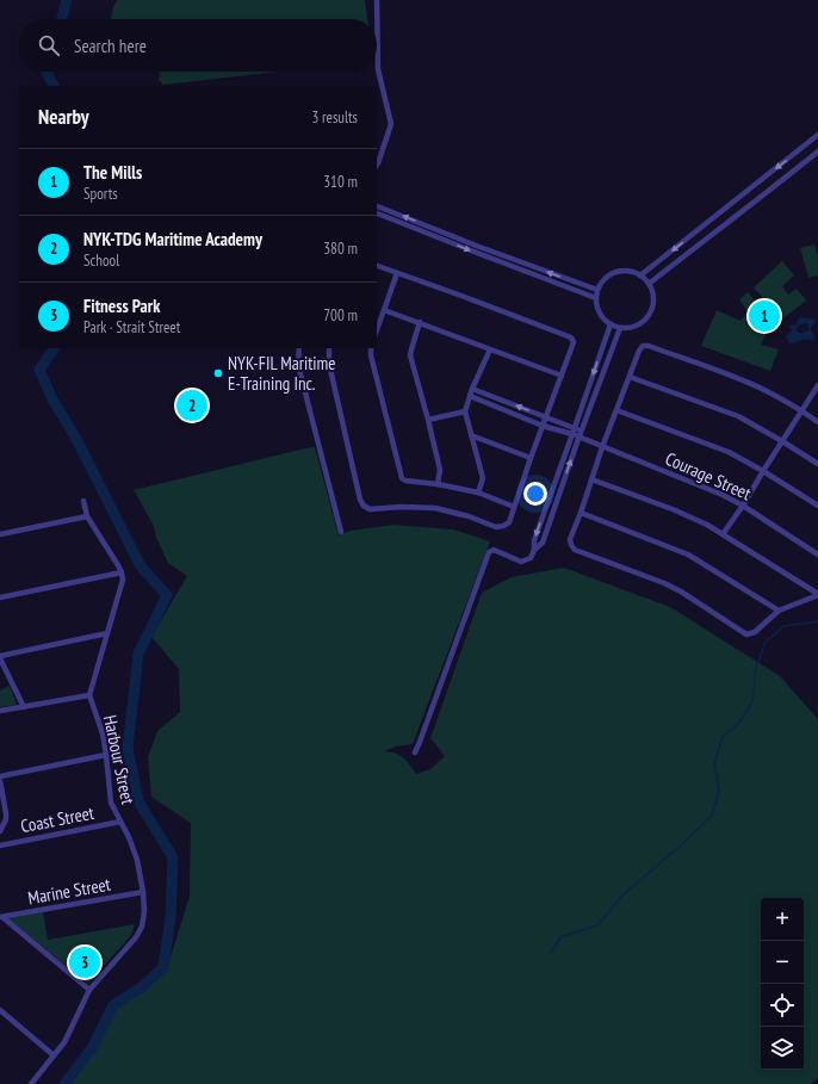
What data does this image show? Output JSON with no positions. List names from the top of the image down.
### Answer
{
  "streets": {
    "street": [
      "Courage Street",
      "Harbour Street",
      "Coast Street",
      "Marine Street"
    ]
  },
  "crossings": [
    ["Harbour Street", "Coast Street"],
    ["Harbour Street", "Marine Street"]
  ],
  "places": ["NYK-FIL Maritime E-Training Inc."],
  "page": {
    "search": "Search here",
    "heading": ["Nearby", "3 results"],
    "list": [
      {
        "mark": "1",
        "name": "The Mills",
        "note": "Sports",
        "value": "310 m"
      },
      {
        "mark": "2",
        "name": "NYK-TDG Maritime Academy",
        "note": "School",
        "value": "380 m"
      },
      {
        "mark": "3",
        "name": "Fitness Park",
        "note": "Park · Strait Street",
        "value": "700 m"
      }
    ],
    "pins": ["1", "2", "3"],
    "map_buttons": ["+", "−"]
  }
}
